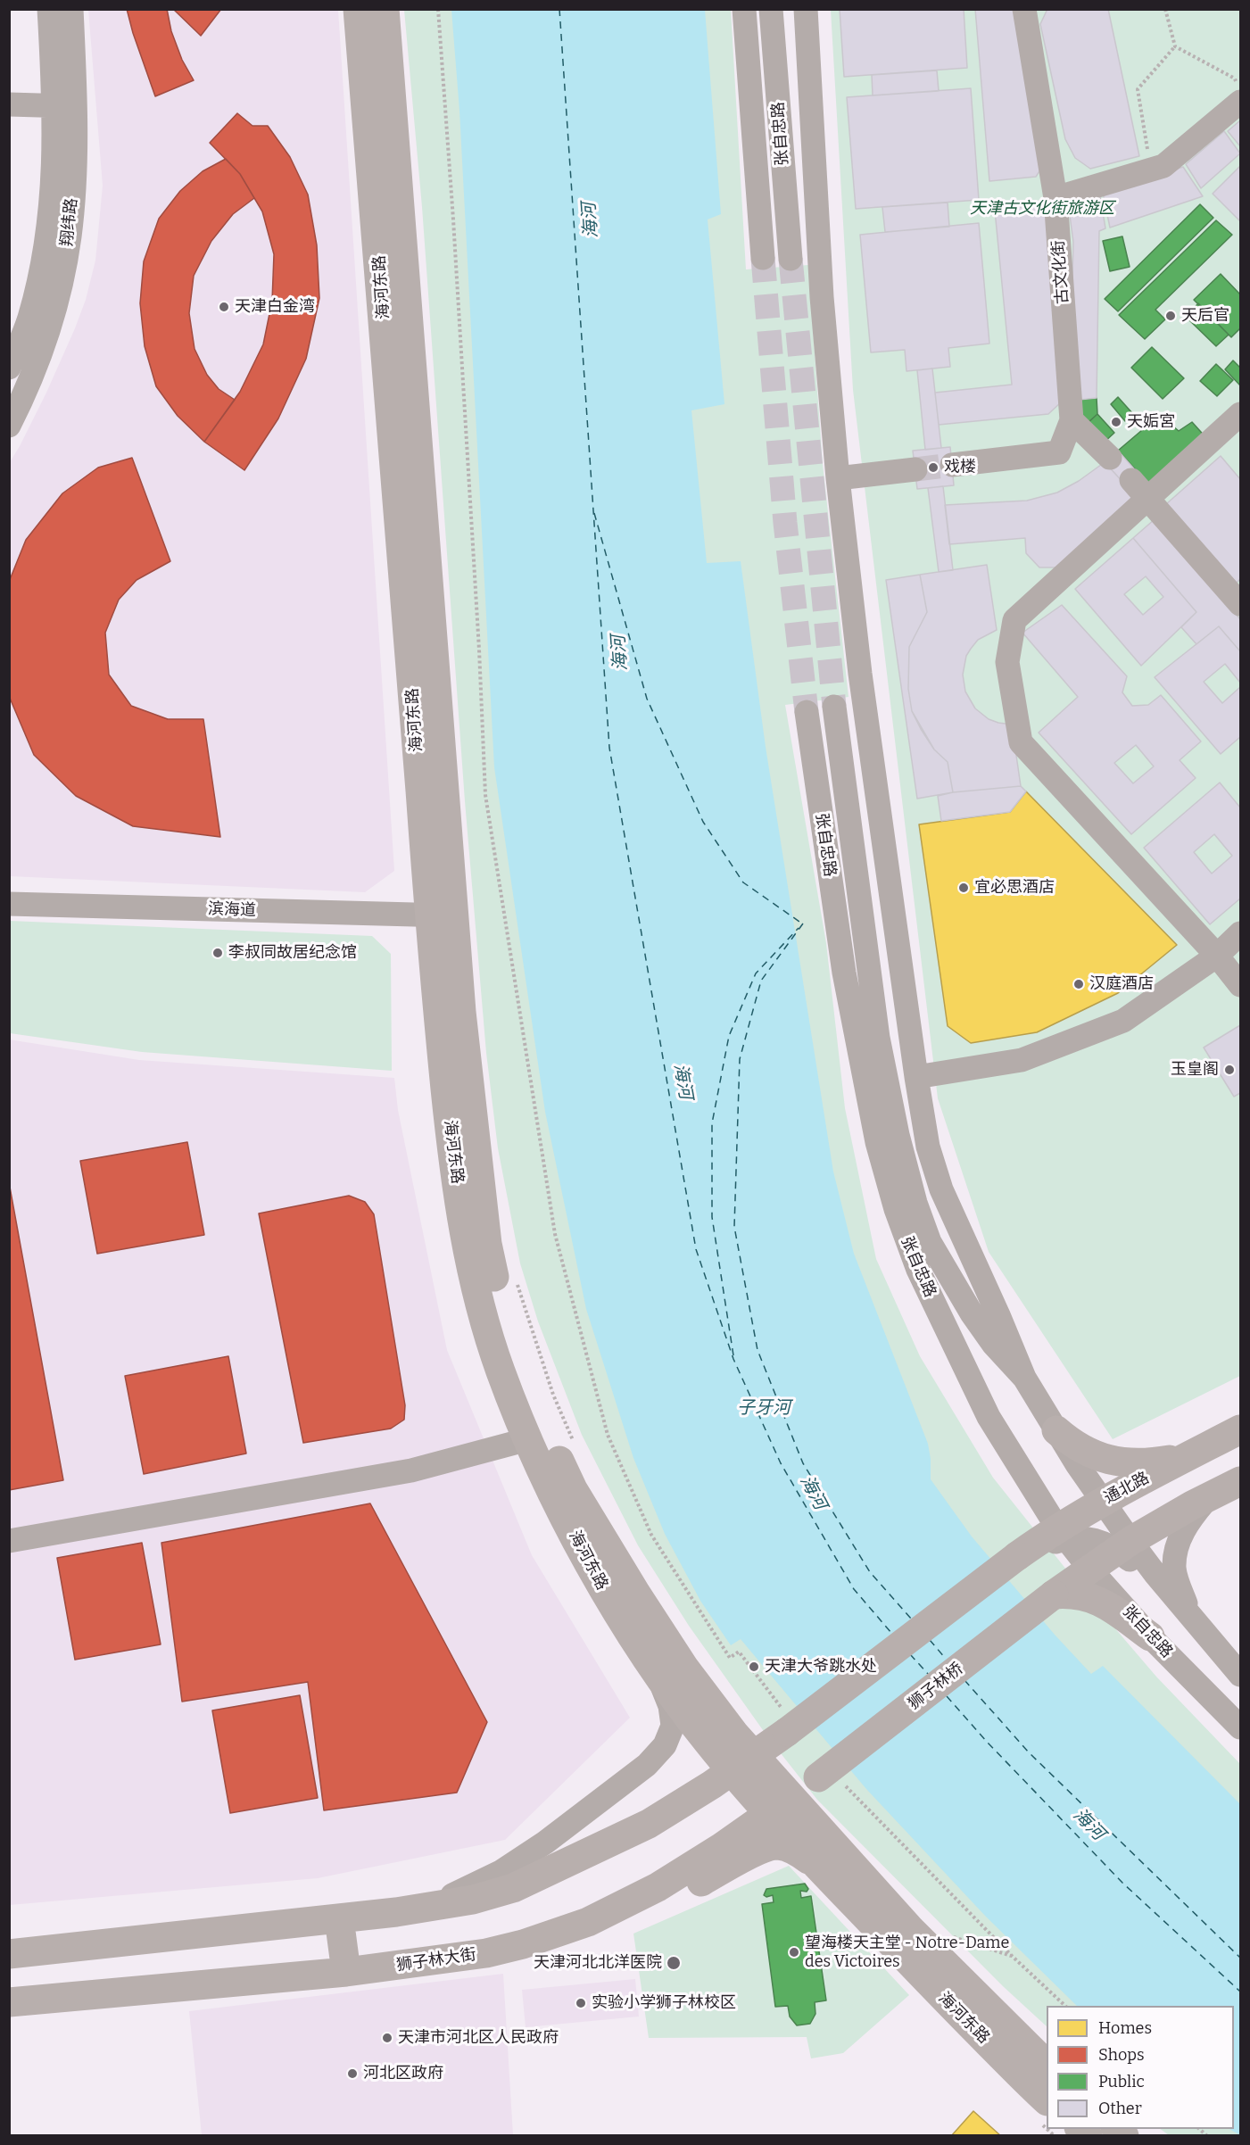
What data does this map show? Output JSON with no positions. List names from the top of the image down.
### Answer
{
  "streets": {
    "main road": [
      "海河东路",
      "通北路",
      "狮子林桥",
      "狮子林大街"
    ],
    "street": [
      "张自忠路",
      "翔纬路",
      "古文化街",
      "滨海道"
    ]
  },
  "crossings": [
    ["张自忠路", "通北路"],
    ["海河东路", "滨海道"],
    ["海河东路", "狮子林大街"],
    ["狮子林桥", "狮子林大街"]
  ],
  "water": ["海河", "子牙河"],
  "parks": ["天津古文化街旅游区"],
  "places": [
    "天津白金湾",
    "天后官",
    "天姤宮",
    "戏楼",
    "宜必思酒店",
    "李叔同故居纪念馆",
    "汉庭酒店",
    "玉皇阁",
    "天津大爷跳水处",
    "望海楼天主堂 - Notre-Dame des Victoires",
    "天津河北北洋医院",
    "实验小学狮子林校区",
    "天津市河北区人民政府",
    "河北区政府"
  ],
  "legend": [
    "Homes",
    "Shops",
    "Public",
    "Other"
  ]
}
